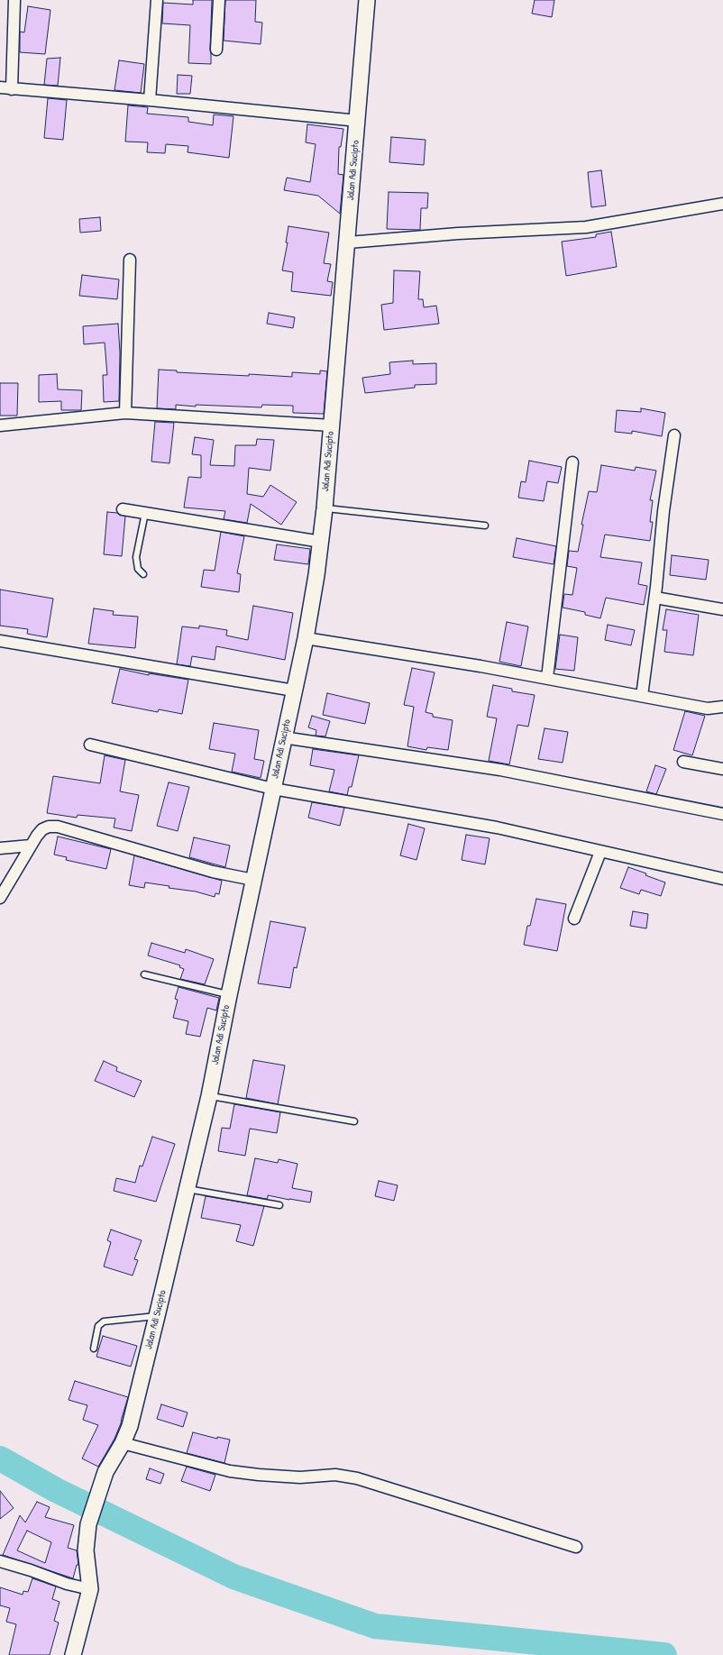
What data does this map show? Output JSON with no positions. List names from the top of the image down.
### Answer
{
  "streets": {
    "street": ["Jalan Adi Sucipto"]
  }
}
